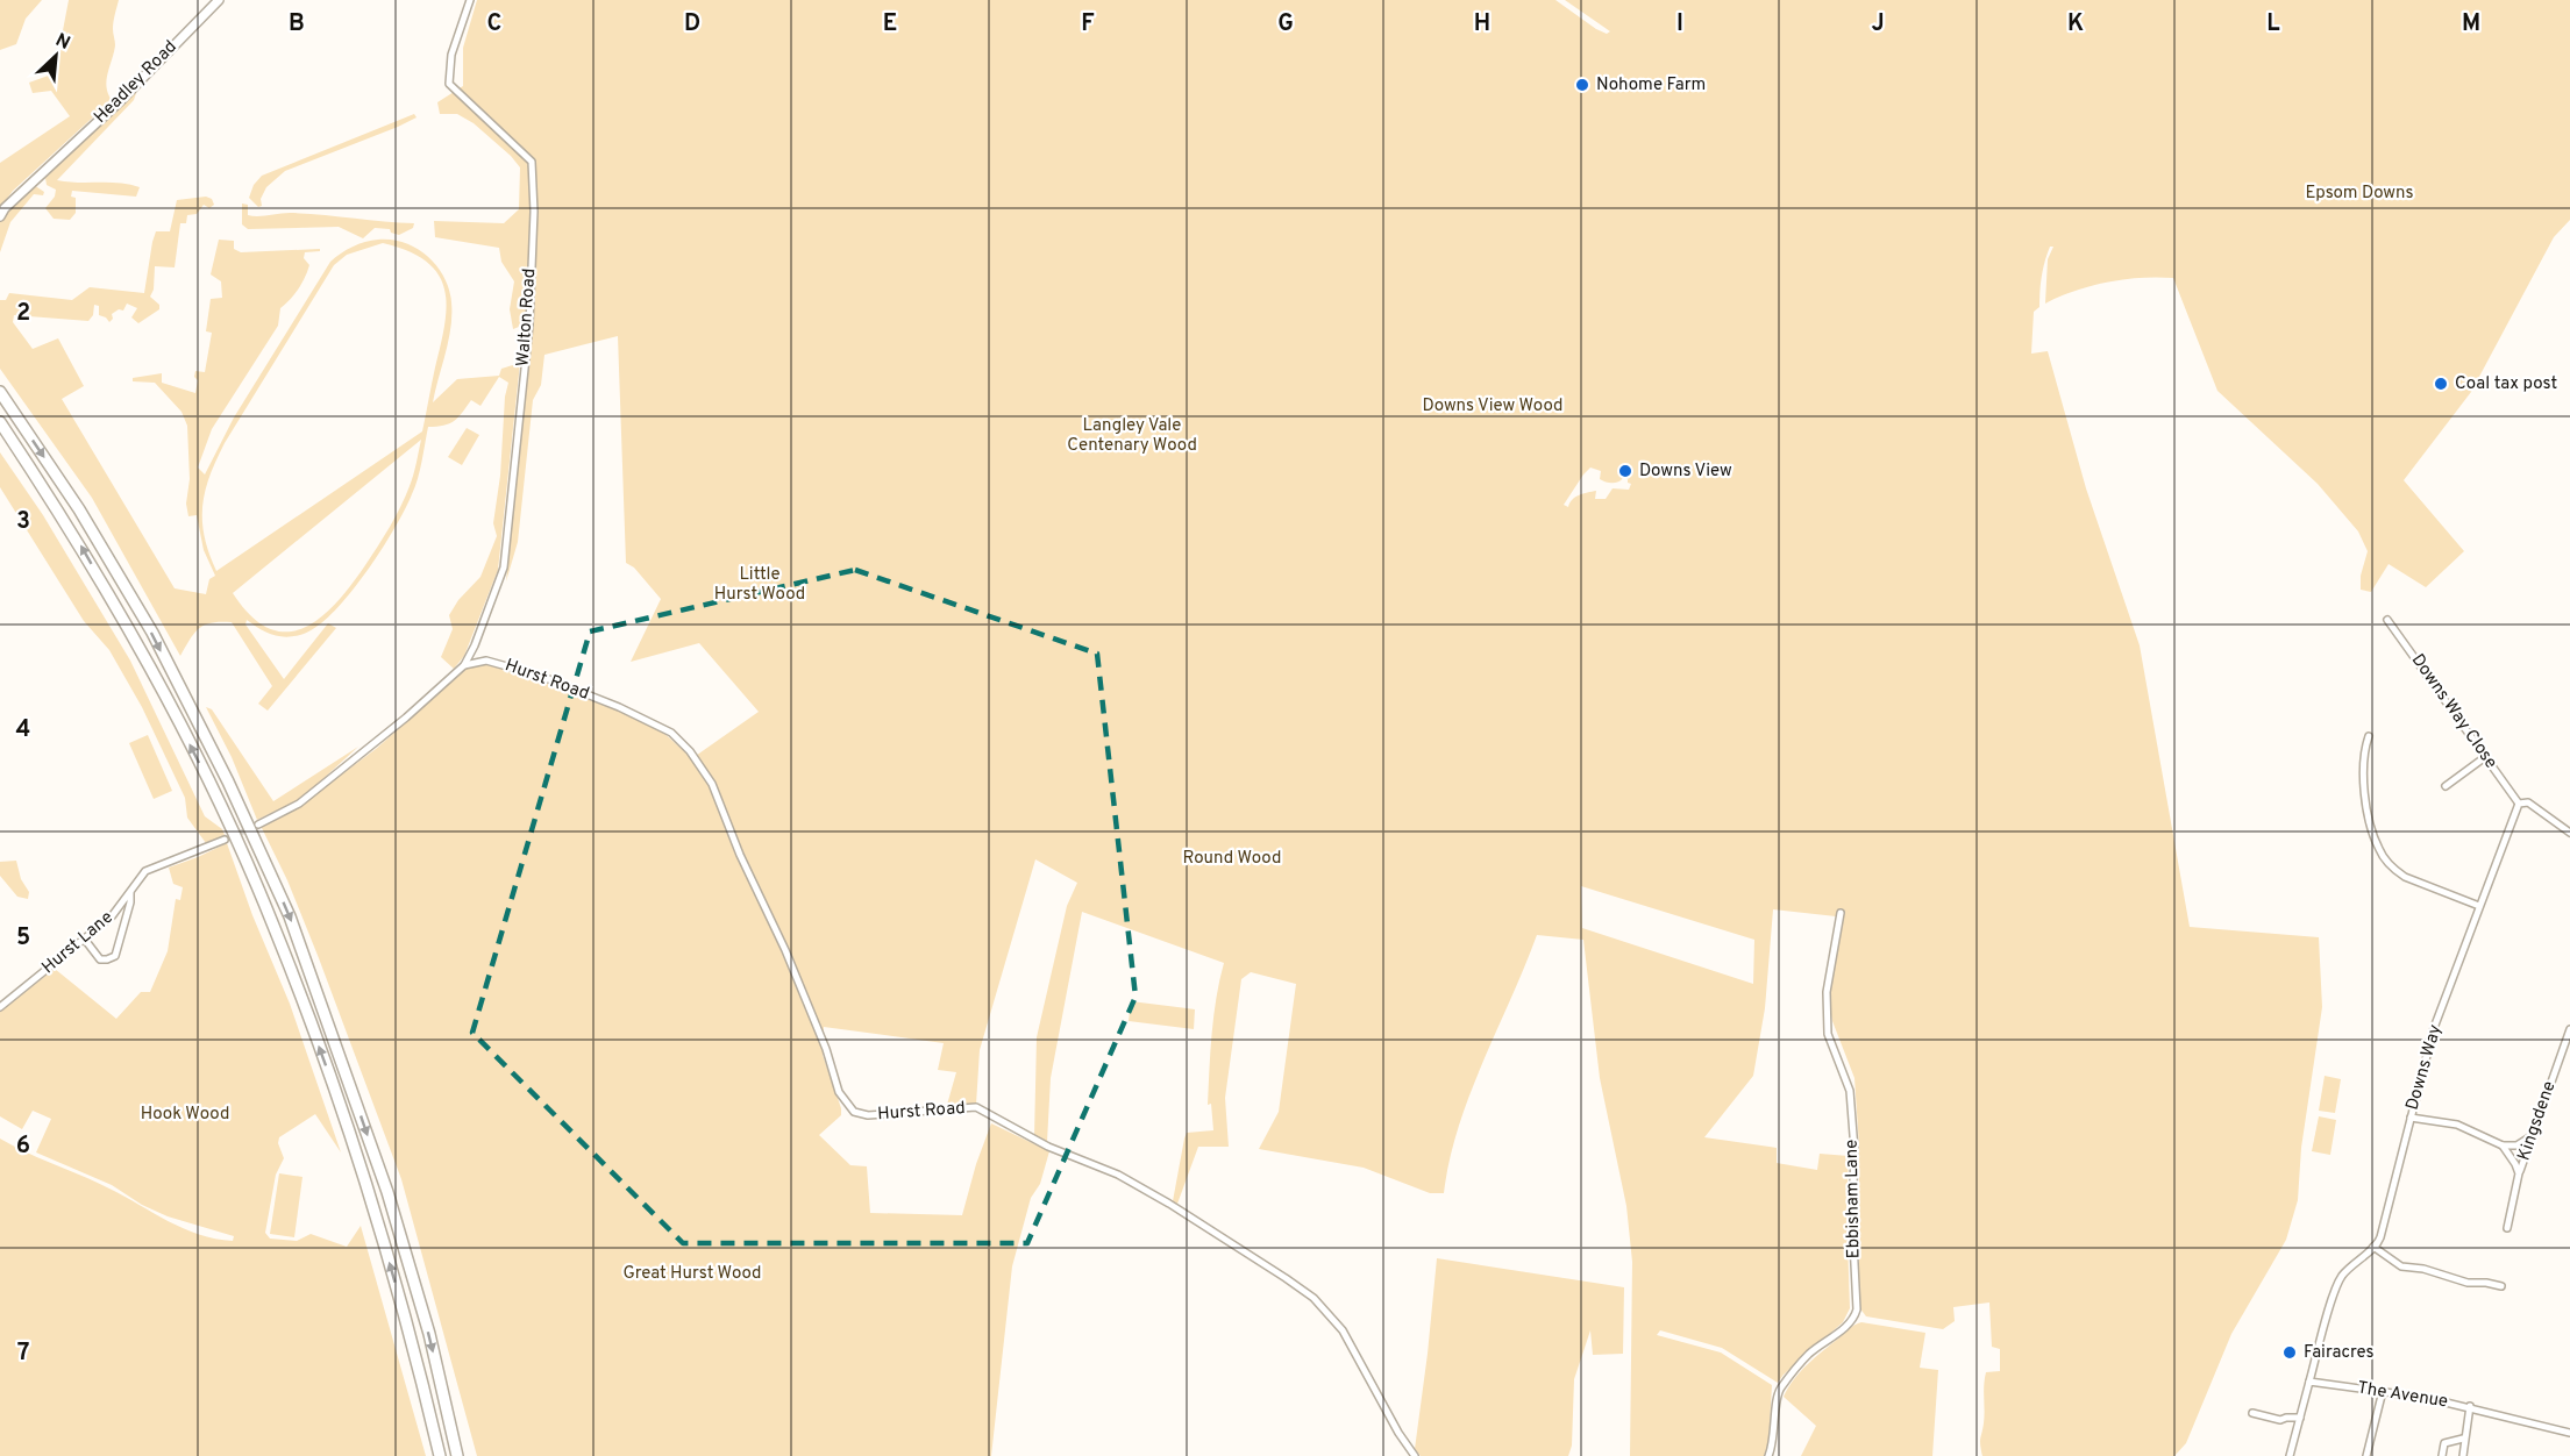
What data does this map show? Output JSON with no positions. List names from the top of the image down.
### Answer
{
  "streets": {
    "street": [
      "Headley Road",
      "Walton Road",
      "Hurst Road",
      "Downs Way Close",
      "Hurst Lane",
      "Downs Way",
      "Kingsdene",
      "Ebbisham Lane",
      "The Avenue"
    ]
  },
  "crossings": [
    ["Walton Road", "Hurst Road"],
    ["Downs Way Close", "Downs Way"],
    ["Downs Way", "The Avenue"]
  ],
  "parks": [
    "Epsom Downs",
    "Downs View Wood",
    "Langley Vale Centenary Wood",
    "Little Hurst Wood",
    "Round Wood",
    "Hook Wood",
    "Great Hurst Wood"
  ],
  "places": [
    "Nohome Farm",
    "Coal tax post",
    "Downs View",
    "Fairacres"
  ],
  "north": "top right",
  "grid": {
    "columns": [
      "B",
      "C",
      "D",
      "E",
      "F",
      "G",
      "H",
      "I",
      "J",
      "K",
      "L",
      "M"
    ],
    "rows": [
      "2",
      "3",
      "4",
      "5",
      "6",
      "7"
    ]
  }
}
